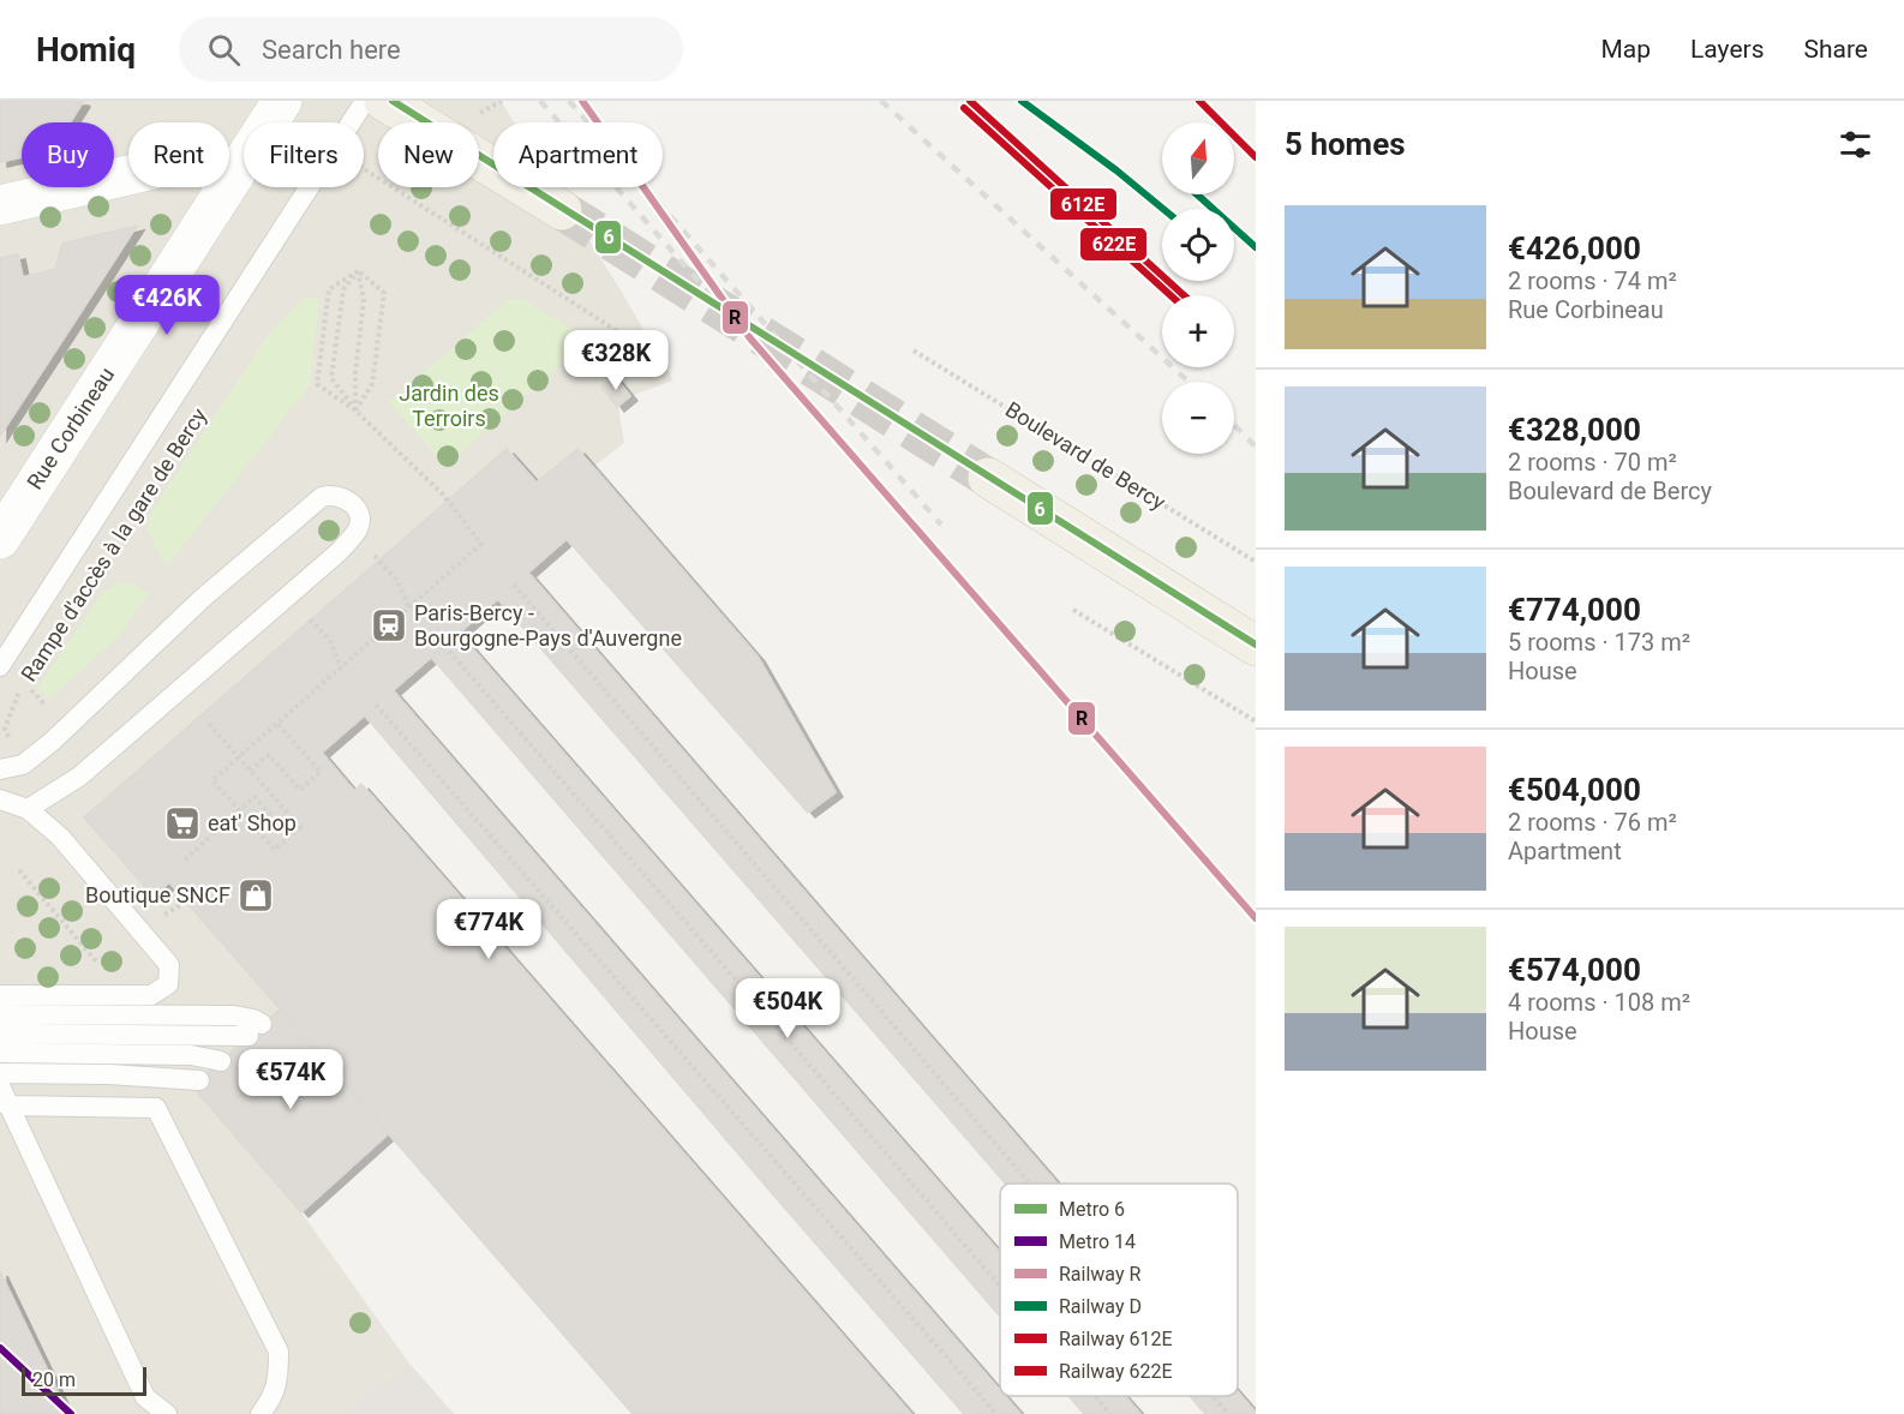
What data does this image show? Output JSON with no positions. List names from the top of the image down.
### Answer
{
  "streets": {
    "street": ["Rue Corbineau"],
    "path": ["Boulevard de Bercy", "Rampe d'accès à la gare de Bercy"]
  },
  "parks": ["Jardin des Terroirs"],
  "places": {
    "station": ["Paris-Bercy - Bourgogne-Pays d'Auvergne"],
    "supermarket": ["eat' Shop"],
    "shop": ["Boutique SNCF"]
  },
  "lines": [
    "metro line 6",
    "rail line R",
    "rail line D",
    "rail line 612E",
    "rail line 622E",
    "metro line 14"
  ],
  "legend": [
    "Metro 6",
    "Metro 14",
    "Railway R",
    "Railway D",
    "Railway 612E",
    "Railway 622E"
  ],
  "scale_bar": "20 m",
  "north": "top",
  "page": {
    "header": "Homiq",
    "search": "Search here",
    "nav": ["Map", "Layers", "Share"],
    "heading": "5 homes",
    "map_buttons": ["+", "−"],
    "chip": [
      "Buy",
      "Rent",
      "Filters",
      "New",
      "Apartment"
    ],
    "list": [
      {
        "name": "€426,000",
        "note": "2 rooms · 74 m² · Rue Corbineau"
      },
      {
        "name": "€328,000",
        "note": "2 rooms · 70 m² · Boulevard de Bercy"
      },
      {
        "name": "€774,000",
        "note": "5 rooms · 173 m² · House"
      },
      {
        "name": "€504,000",
        "note": "2 rooms · 76 m² · Apartment"
      },
      {
        "name": "€574,000",
        "note": "4 rooms · 108 m² · House"
      }
    ],
    "price": [
      "€426K",
      "€328K",
      "€774K",
      "€504K",
      "€574K"
    ],
    "scale": "20 m"
  }
}
